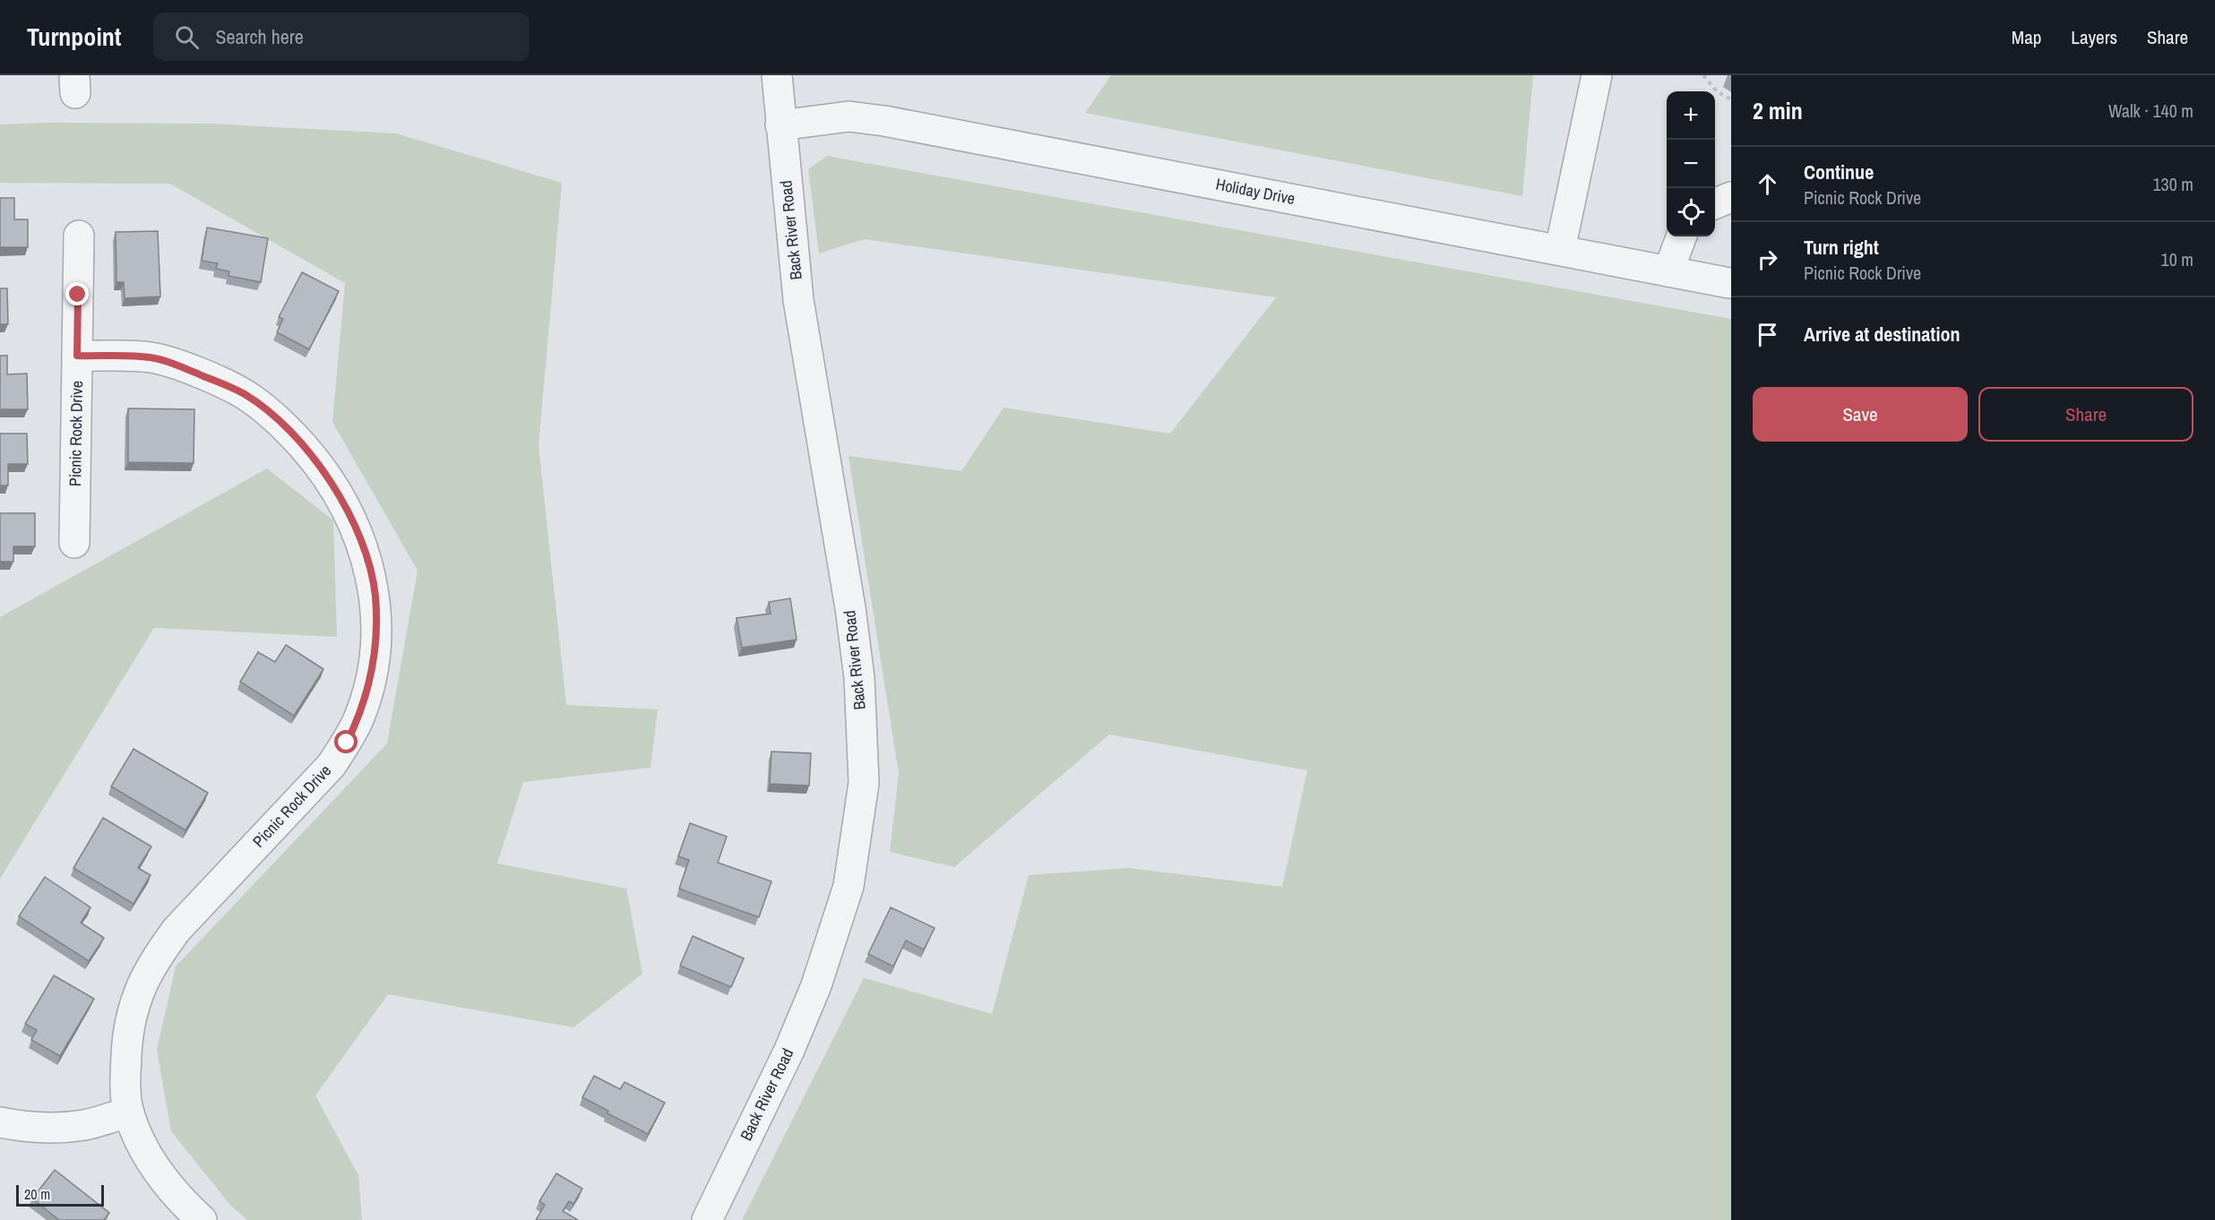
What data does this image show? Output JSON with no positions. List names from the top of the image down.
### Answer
{
  "streets": {
    "street": ["Holiday Drive", "Back River Road", "Picnic Rock Drive"]
  },
  "crossings": [
    ["Holiday Drive", "Back River Road"]
  ],
  "scale_bar": "20 m",
  "page": {
    "header": "Turnpoint",
    "search": "Search here",
    "nav": ["Map", "Layers", "Share"],
    "heading": ["2 min", "Walk · 140 m"],
    "map_buttons": ["+", "−"],
    "list": [
      ["Continue", "Picnic Rock Drive", "130 m"],
      ["Turn right", "Picnic Rock Drive", "10 m"],
      "Arrive at destination"
    ],
    "buttons": ["Save", "Share"],
    "scale": "20 m"
  }
}
